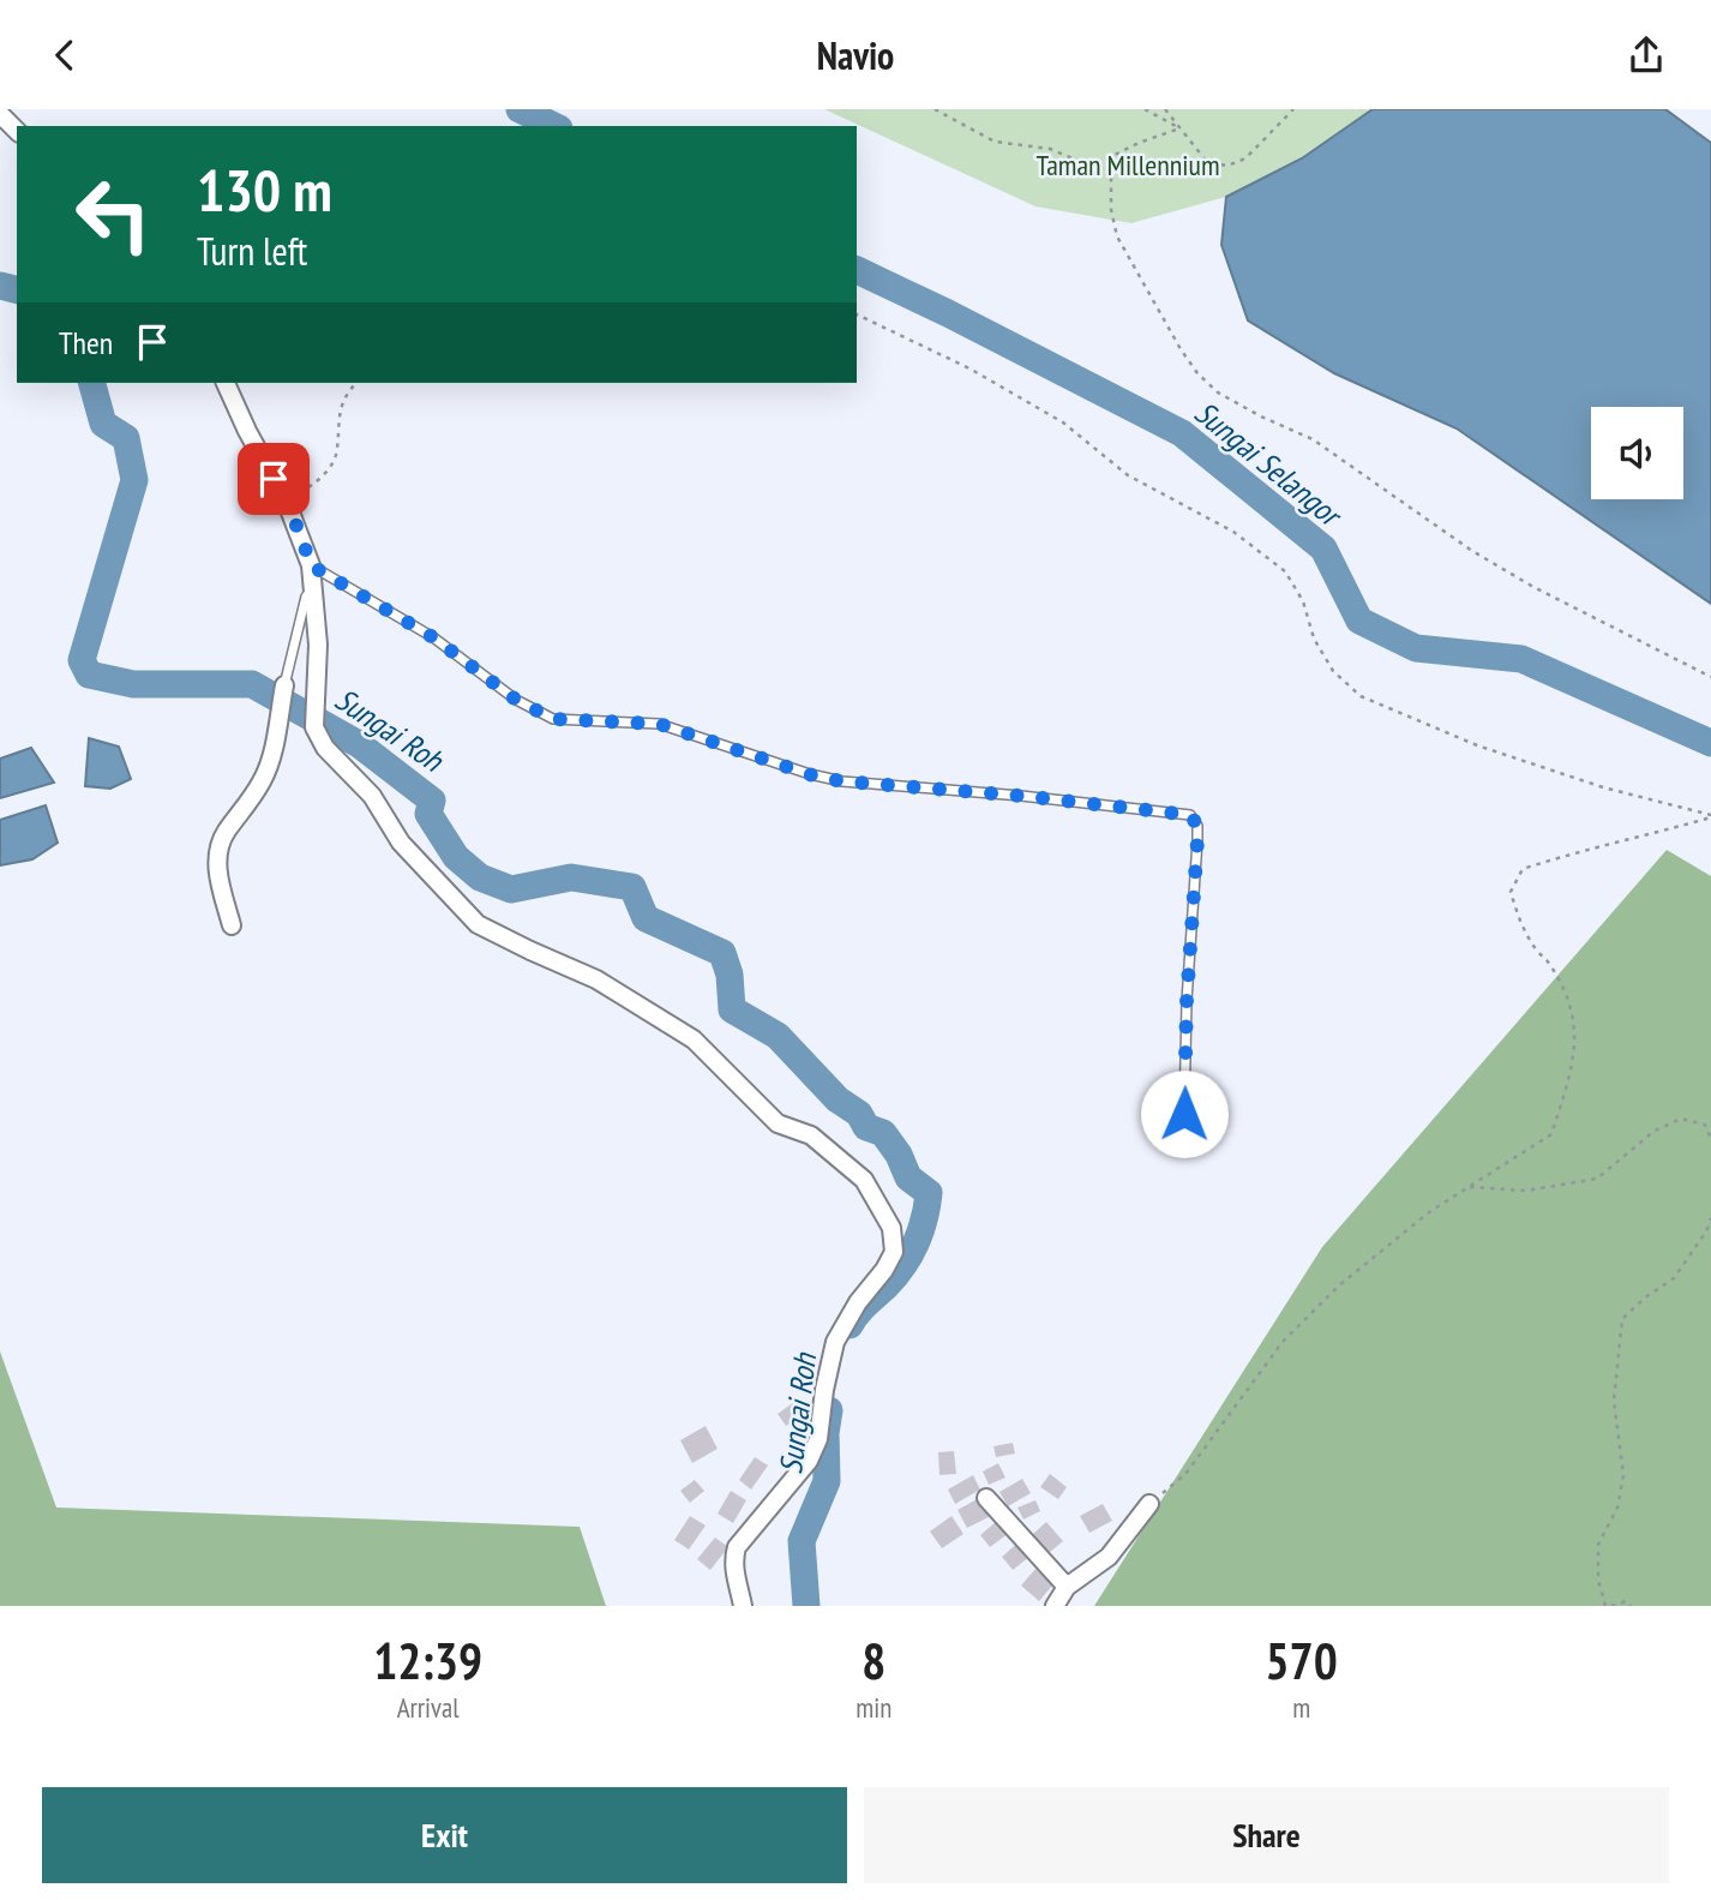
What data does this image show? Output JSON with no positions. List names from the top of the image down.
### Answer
{
  "water": ["Sungai Selangor", "Sungai Roh"],
  "parks": ["Taman Millennium"],
  "page": {
    "header": "Navio",
    "turn": ["130 m", "Turn left"],
    "then": "Then",
    "eta": [
      "12:39",
      "Arrival",
      "8",
      "min",
      "570",
      "m"
    ],
    "buttons": ["Exit", "Share"]
  }
}
